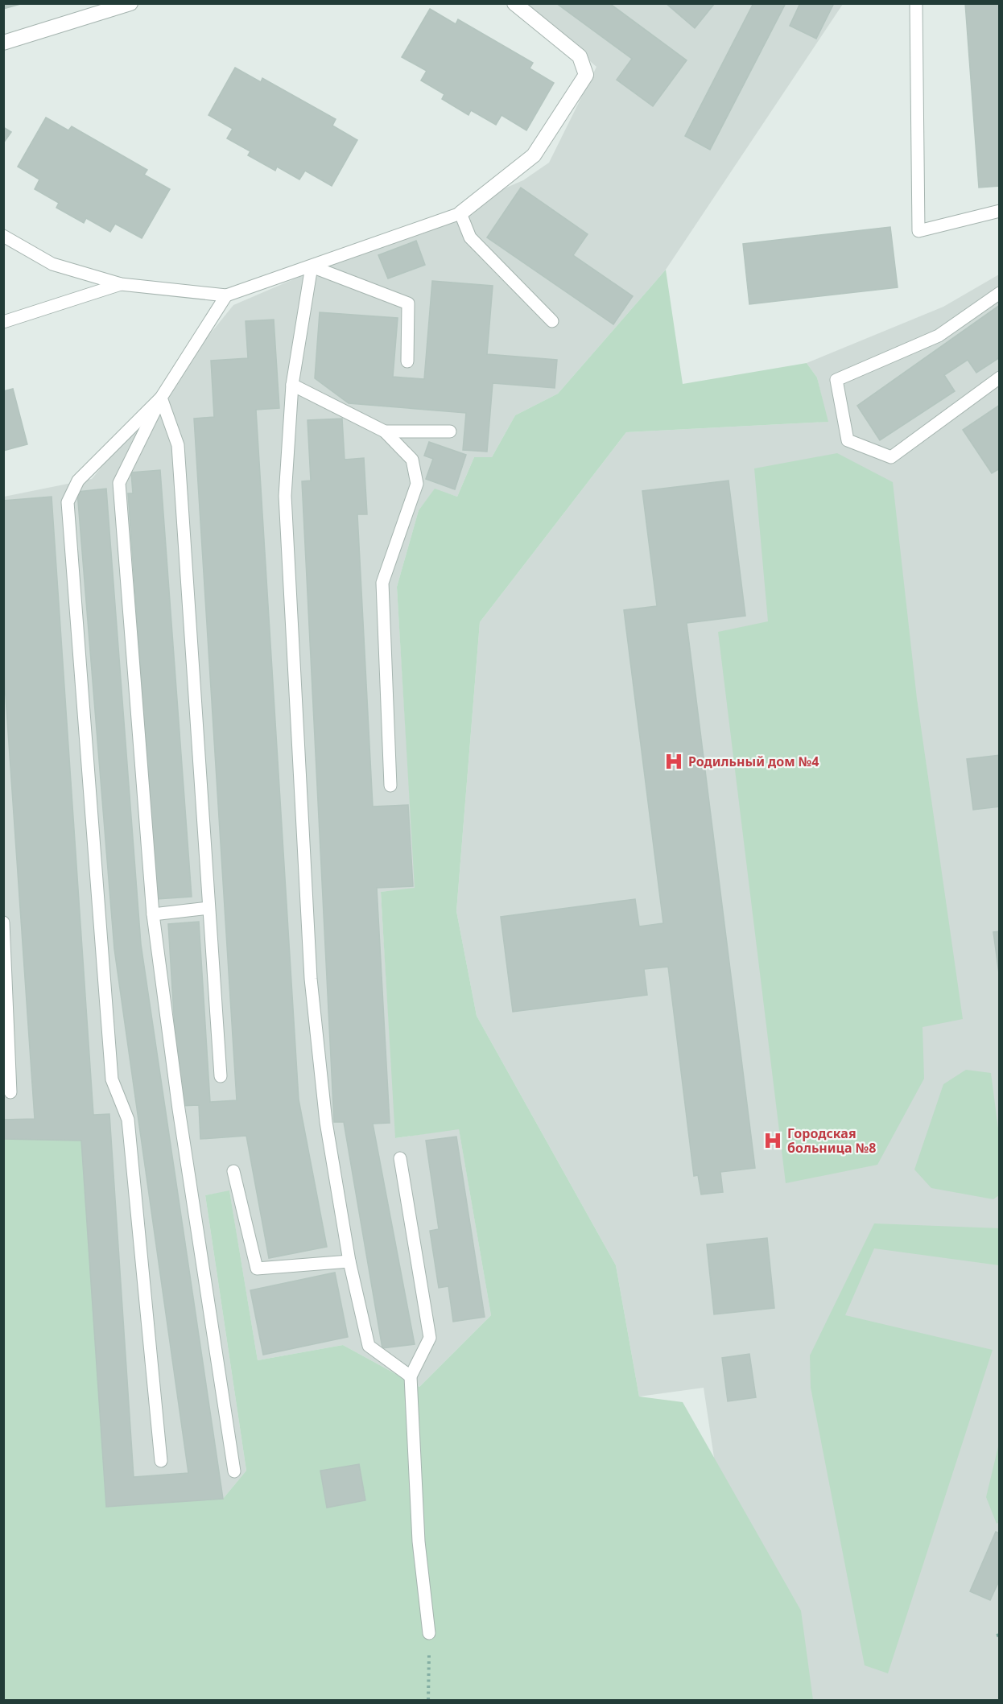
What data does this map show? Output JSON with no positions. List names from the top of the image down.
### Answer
{
  "places": {
    "hospital": ["Родильный дом №4", "Городская больница №8"]
  }
}
